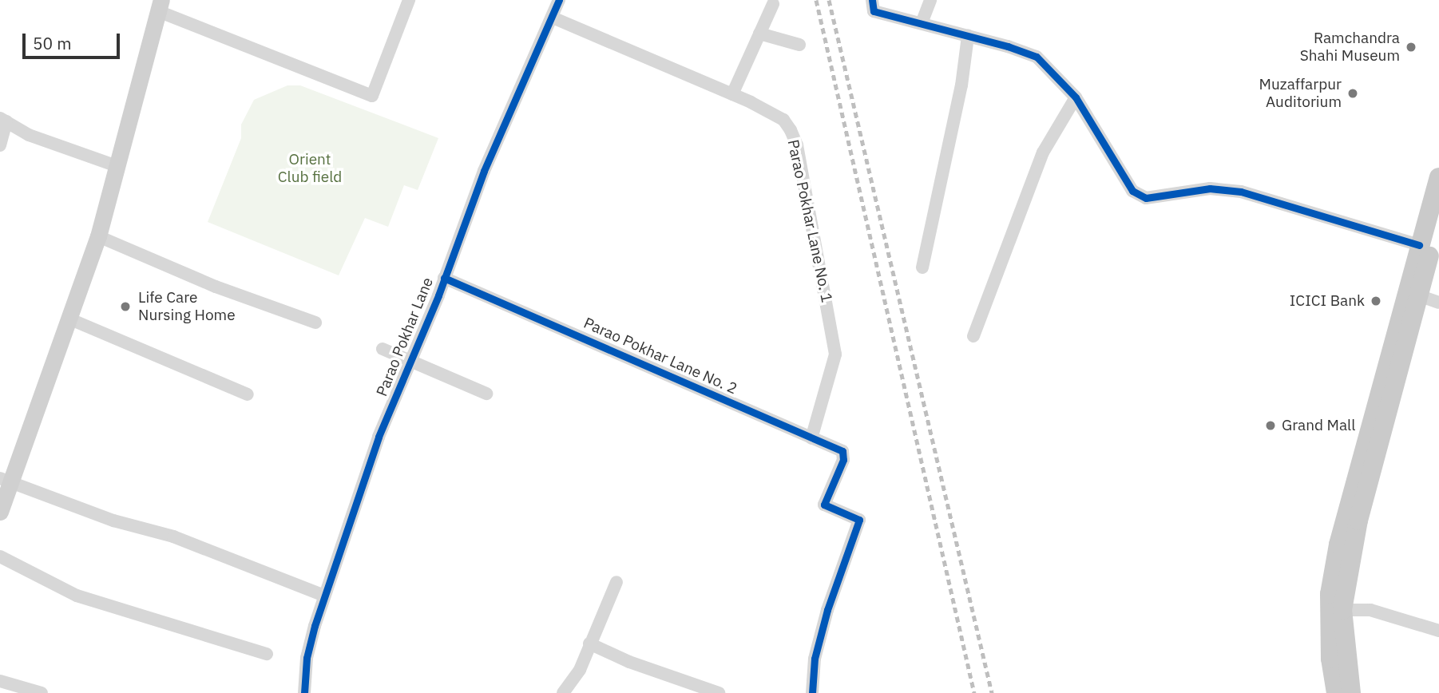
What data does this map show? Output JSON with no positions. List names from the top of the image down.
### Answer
{
  "streets": {
    "street": ["Parao Pokhar Lane No. 1", "Parao Pokhar Lane", "Parao Pokhar Lane No. 2"]
  },
  "crossings": [
    ["Parao Pokhar Lane No. 1", "Parao Pokhar Lane"],
    ["Parao Pokhar Lane No. 1", "Parao Pokhar Lane No. 2"],
    ["Parao Pokhar Lane", "Parao Pokhar Lane No. 2"]
  ],
  "parks": ["Orient Club field"],
  "places": [
    "Ramchandra Shahi Museum",
    "Muzaffarpur Auditorium",
    "ICICI Bank",
    "Life Care Nursing Home",
    "Grand Mall"
  ],
  "scale_bar": "50 m"
}
